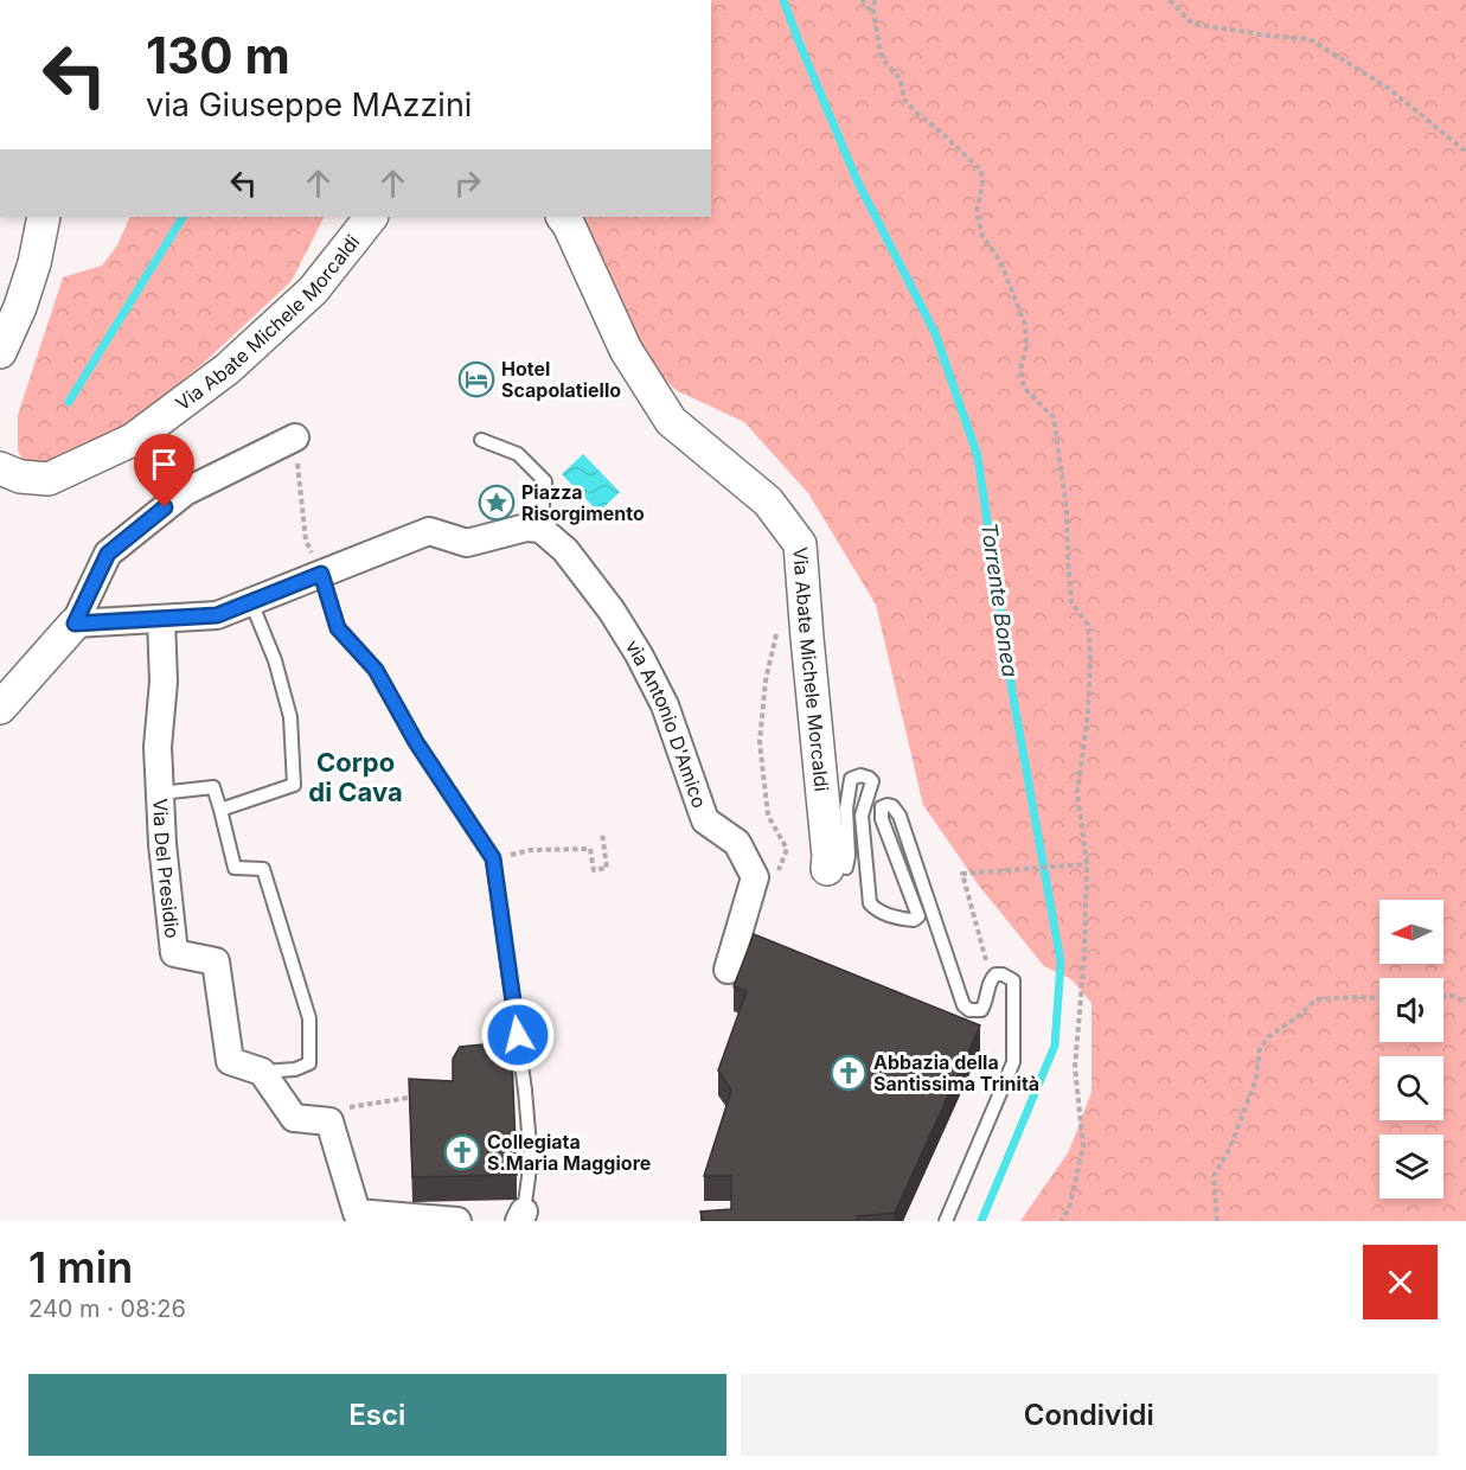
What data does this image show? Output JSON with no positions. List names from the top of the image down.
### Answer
{
  "streets": {
    "street": ["Via Abate Michele Morcaldi", "via Antonio D'Amico", "Via Del Presidio"]
  },
  "districts": ["Corpo di Cava"],
  "water": ["Torrente Bonea"],
  "places": {
    "hotel": ["Hotel Scapolatiello"],
    "place": ["Piazza Risorgimento"],
    "church": ["Abbazia della Santissima Trinità", "Collegiata S.Maria Maggiore"]
  },
  "north": "left",
  "page": {
    "turn": ["130 m", "via Giuseppe MAzzini"],
    "heading": ["1 min", "240 m · 08:26"],
    "buttons": ["Esci", "Condividi"]
  }
}
